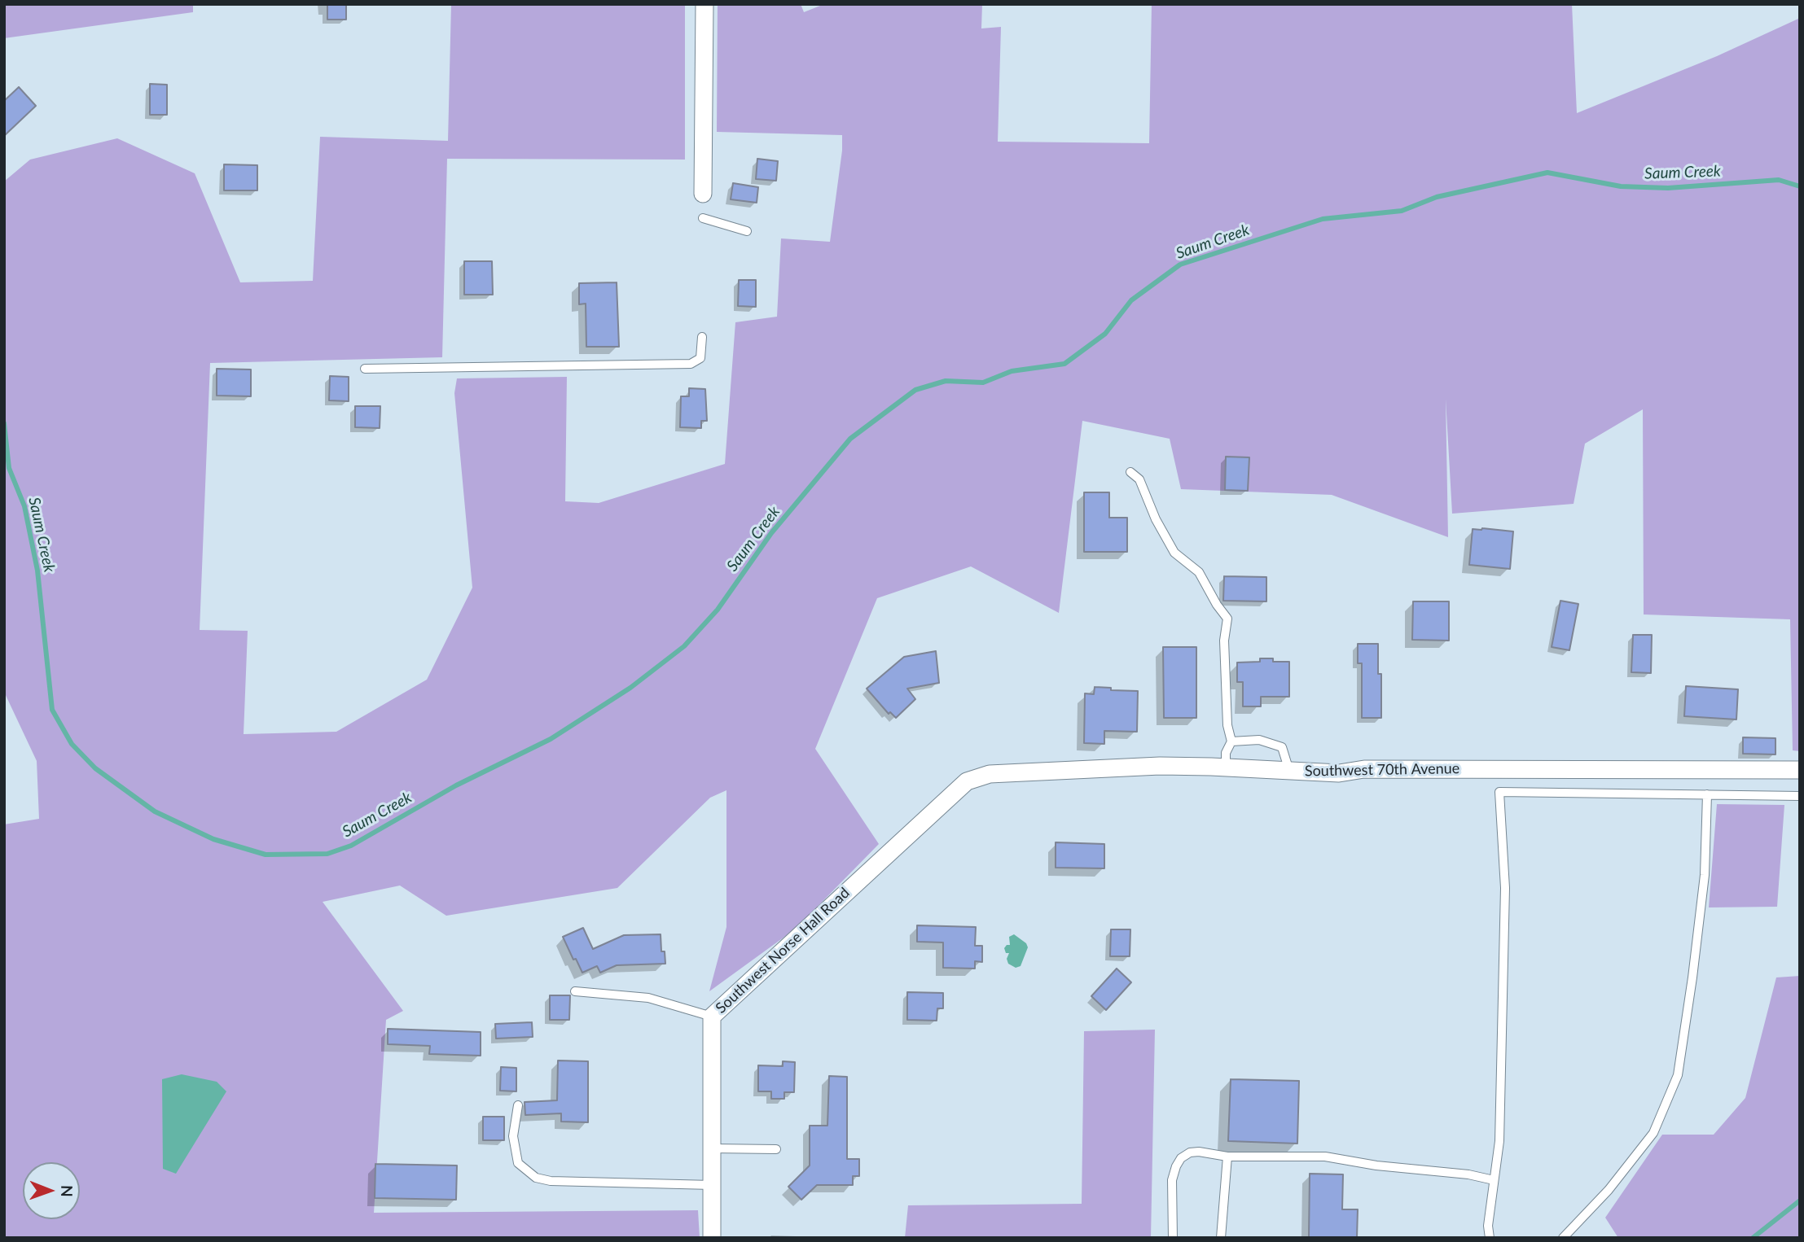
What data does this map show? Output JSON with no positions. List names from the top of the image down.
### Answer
{
  "streets": {
    "street": ["Southwest 70th Avenue", "Southwest Norse Hall Road"]
  },
  "crossings": [
    ["Southwest 70th Avenue", "Southwest Norse Hall Road"]
  ],
  "water": ["Saum Creek"],
  "north": "right"
}
